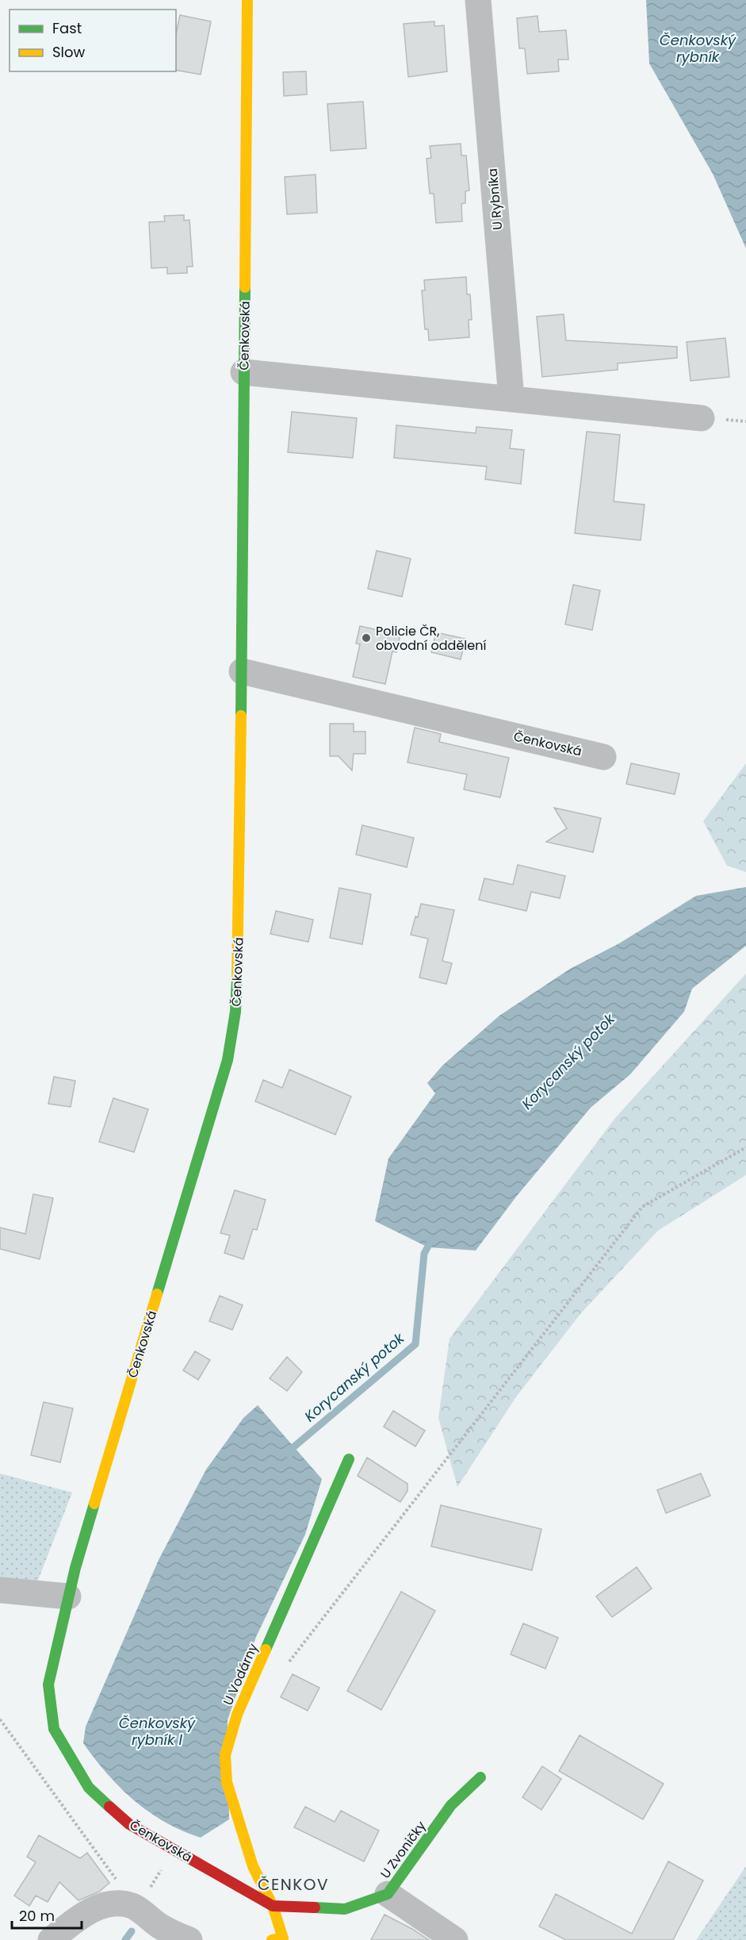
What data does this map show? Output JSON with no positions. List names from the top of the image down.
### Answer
{
  "streets": {
    "street": [
      "U Rybníka",
      "Čenkovská",
      "U Vodárny",
      "U Zvoničky"
    ]
  },
  "crossings": [
    ["Čenkovská", "U Vodárny"],
    ["Čenkovská", "U Zvoničky"],
    ["U Vodárny", "U Zvoničky"]
  ],
  "districts": ["ČENKOV"],
  "water": ["Čenkovský rybník", "Korycanský potok", "Čenkovský rybník I"],
  "places": ["Policie ČR, obvodní oddělení"],
  "legend": ["Fast", "Slow"],
  "scale_bar": "20 m"
}
